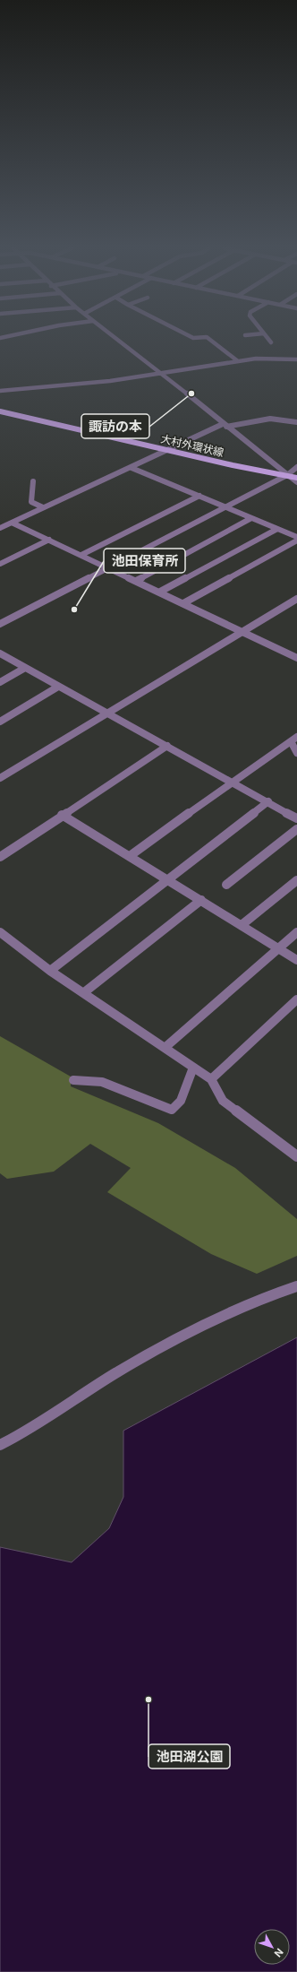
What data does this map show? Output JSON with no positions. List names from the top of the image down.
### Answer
{
  "streets": {
    "main road": ["大村外環状線"]
  },
  "places": ["諏訪の本", "池田保育所", "池田湖公園"],
  "north": "bottom right"
}
